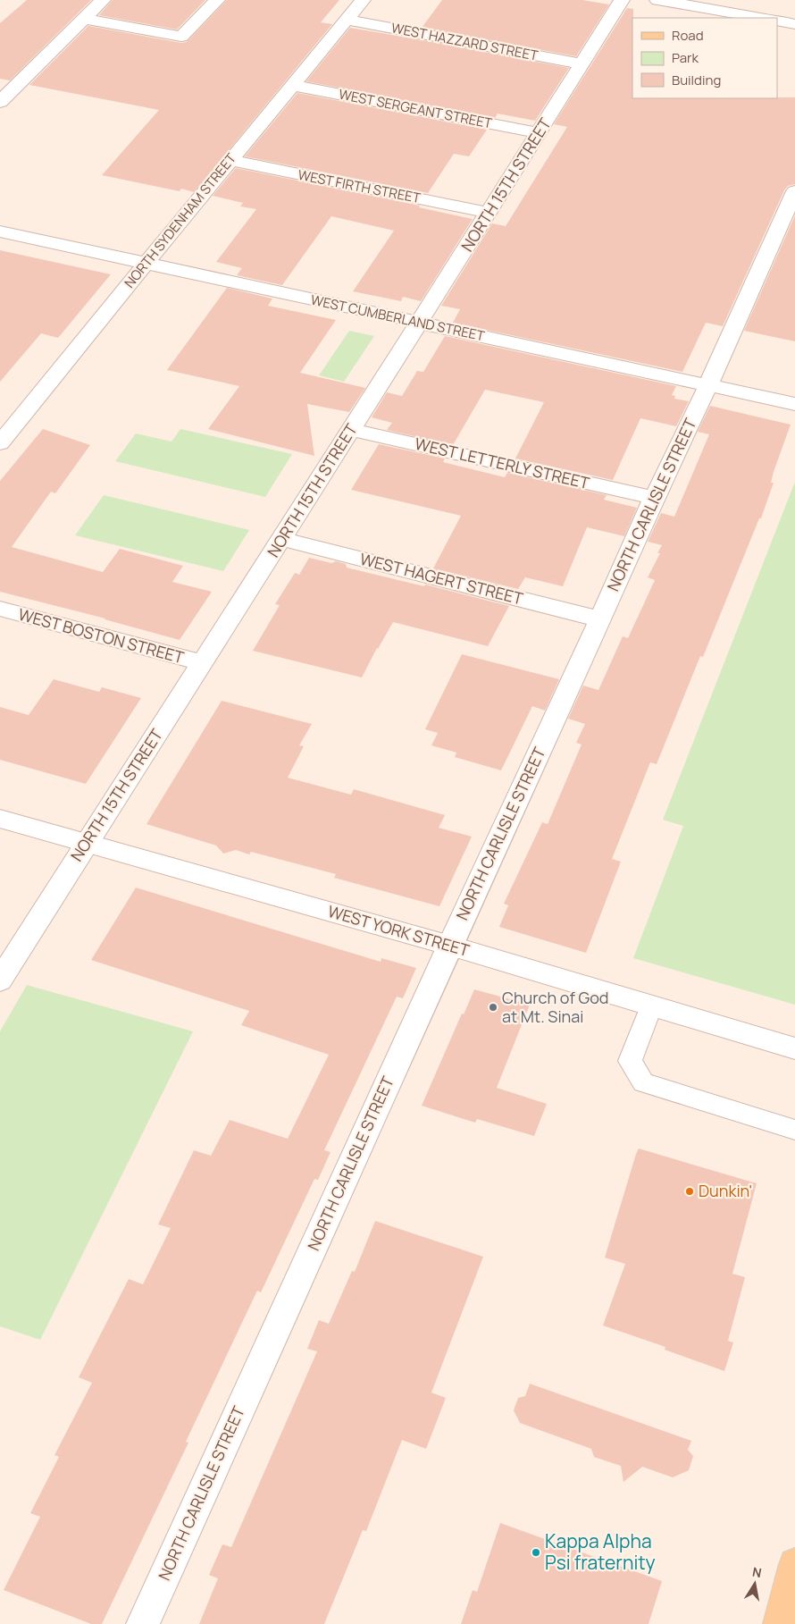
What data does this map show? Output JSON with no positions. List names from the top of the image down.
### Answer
{
  "streets": {
    "street": [
      "WEST HAZZARD STREET",
      "WEST SERGEANT STREET",
      "NORTH 15TH STREET",
      "WEST FIRTH STREET",
      "NORTH SYDENHAM STREET",
      "WEST CUMBERLAND STREET",
      "WEST LETTERLY STREET",
      "NORTH CARLISLE STREET",
      "WEST HAGERT STREET",
      "WEST BOSTON STREET",
      "WEST YORK STREET"
    ]
  },
  "crossings": [
    ["WEST HAZZARD STREET", "NORTH 15TH STREET"],
    ["WEST HAZZARD STREET", "NORTH SYDENHAM STREET"],
    ["WEST SERGEANT STREET", "NORTH 15TH STREET"],
    ["WEST SERGEANT STREET", "NORTH SYDENHAM STREET"],
    ["NORTH 15TH STREET", "WEST FIRTH STREET"],
    ["NORTH 15TH STREET", "WEST CUMBERLAND STREET"],
    ["NORTH 15TH STREET", "WEST LETTERLY STREET"],
    ["NORTH 15TH STREET", "WEST HAGERT STREET"],
    ["NORTH 15TH STREET", "WEST BOSTON STREET"],
    ["NORTH 15TH STREET", "WEST YORK STREET"],
    ["WEST FIRTH STREET", "NORTH SYDENHAM STREET"],
    ["NORTH SYDENHAM STREET", "WEST CUMBERLAND STREET"],
    ["WEST CUMBERLAND STREET", "NORTH CARLISLE STREET"],
    ["WEST LETTERLY STREET", "NORTH CARLISLE STREET"],
    ["NORTH CARLISLE STREET", "WEST HAGERT STREET"],
    ["NORTH CARLISLE STREET", "WEST YORK STREET"]
  ],
  "places": ["Church of God at Mt. Sinai", "Dunkin'", "Kappa Alpha Psi fraternity"],
  "legend": ["Road", "Park", "Building"],
  "north": "top"
}
